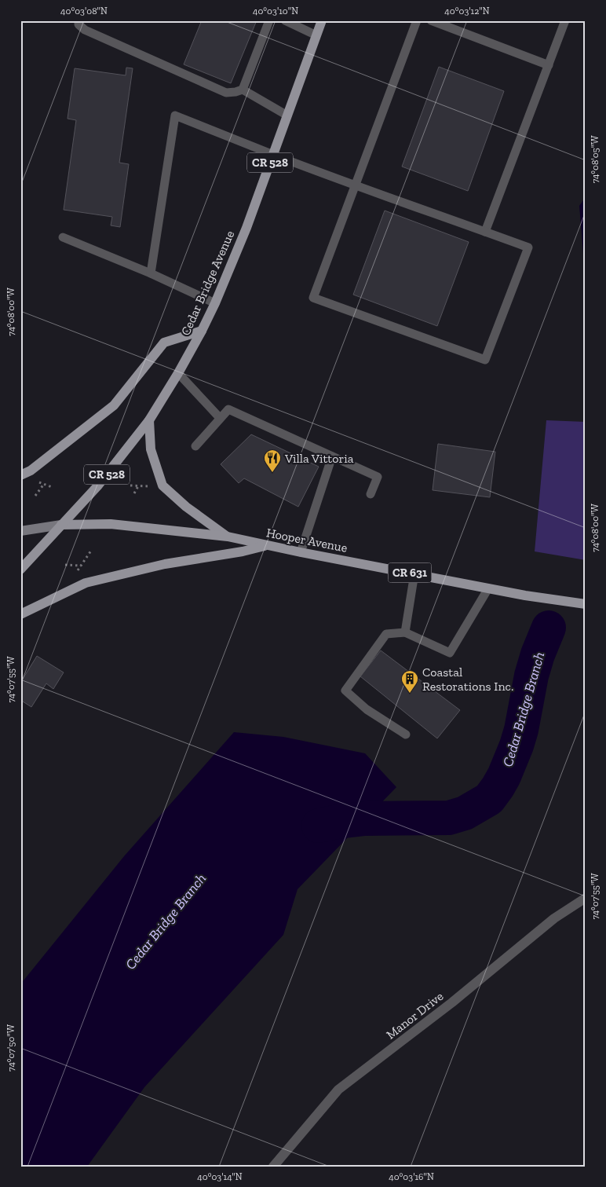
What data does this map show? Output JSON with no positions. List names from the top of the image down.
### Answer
{
  "streets": {
    "main road": [
      "CR 528",
      "Cedar Bridge Avenue",
      "Hooper Avenue",
      "CR 631"
    ],
    "street": ["Manor Drive"]
  },
  "crossings": [
    ["CR 528", "Cedar Bridge Avenue"],
    ["CR 528", "Hooper Avenue"],
    ["Cedar Bridge Avenue", "Hooper Avenue"]
  ],
  "water": ["Cedar Bridge Branch"],
  "places": {
    "restaurant": ["Villa Vittoria"],
    "building": ["Coastal Restorations Inc."]
  },
  "coordinates": [
    "40°03'08\"N",
    "40°03'10\"N",
    "40°03'12\"N",
    "74°08'05\"W",
    "74°08'00\"W",
    "74°07'55\"W",
    "74°07'50\"W",
    "40°03'14\"N",
    "40°03'16\"N"
  ]
}
